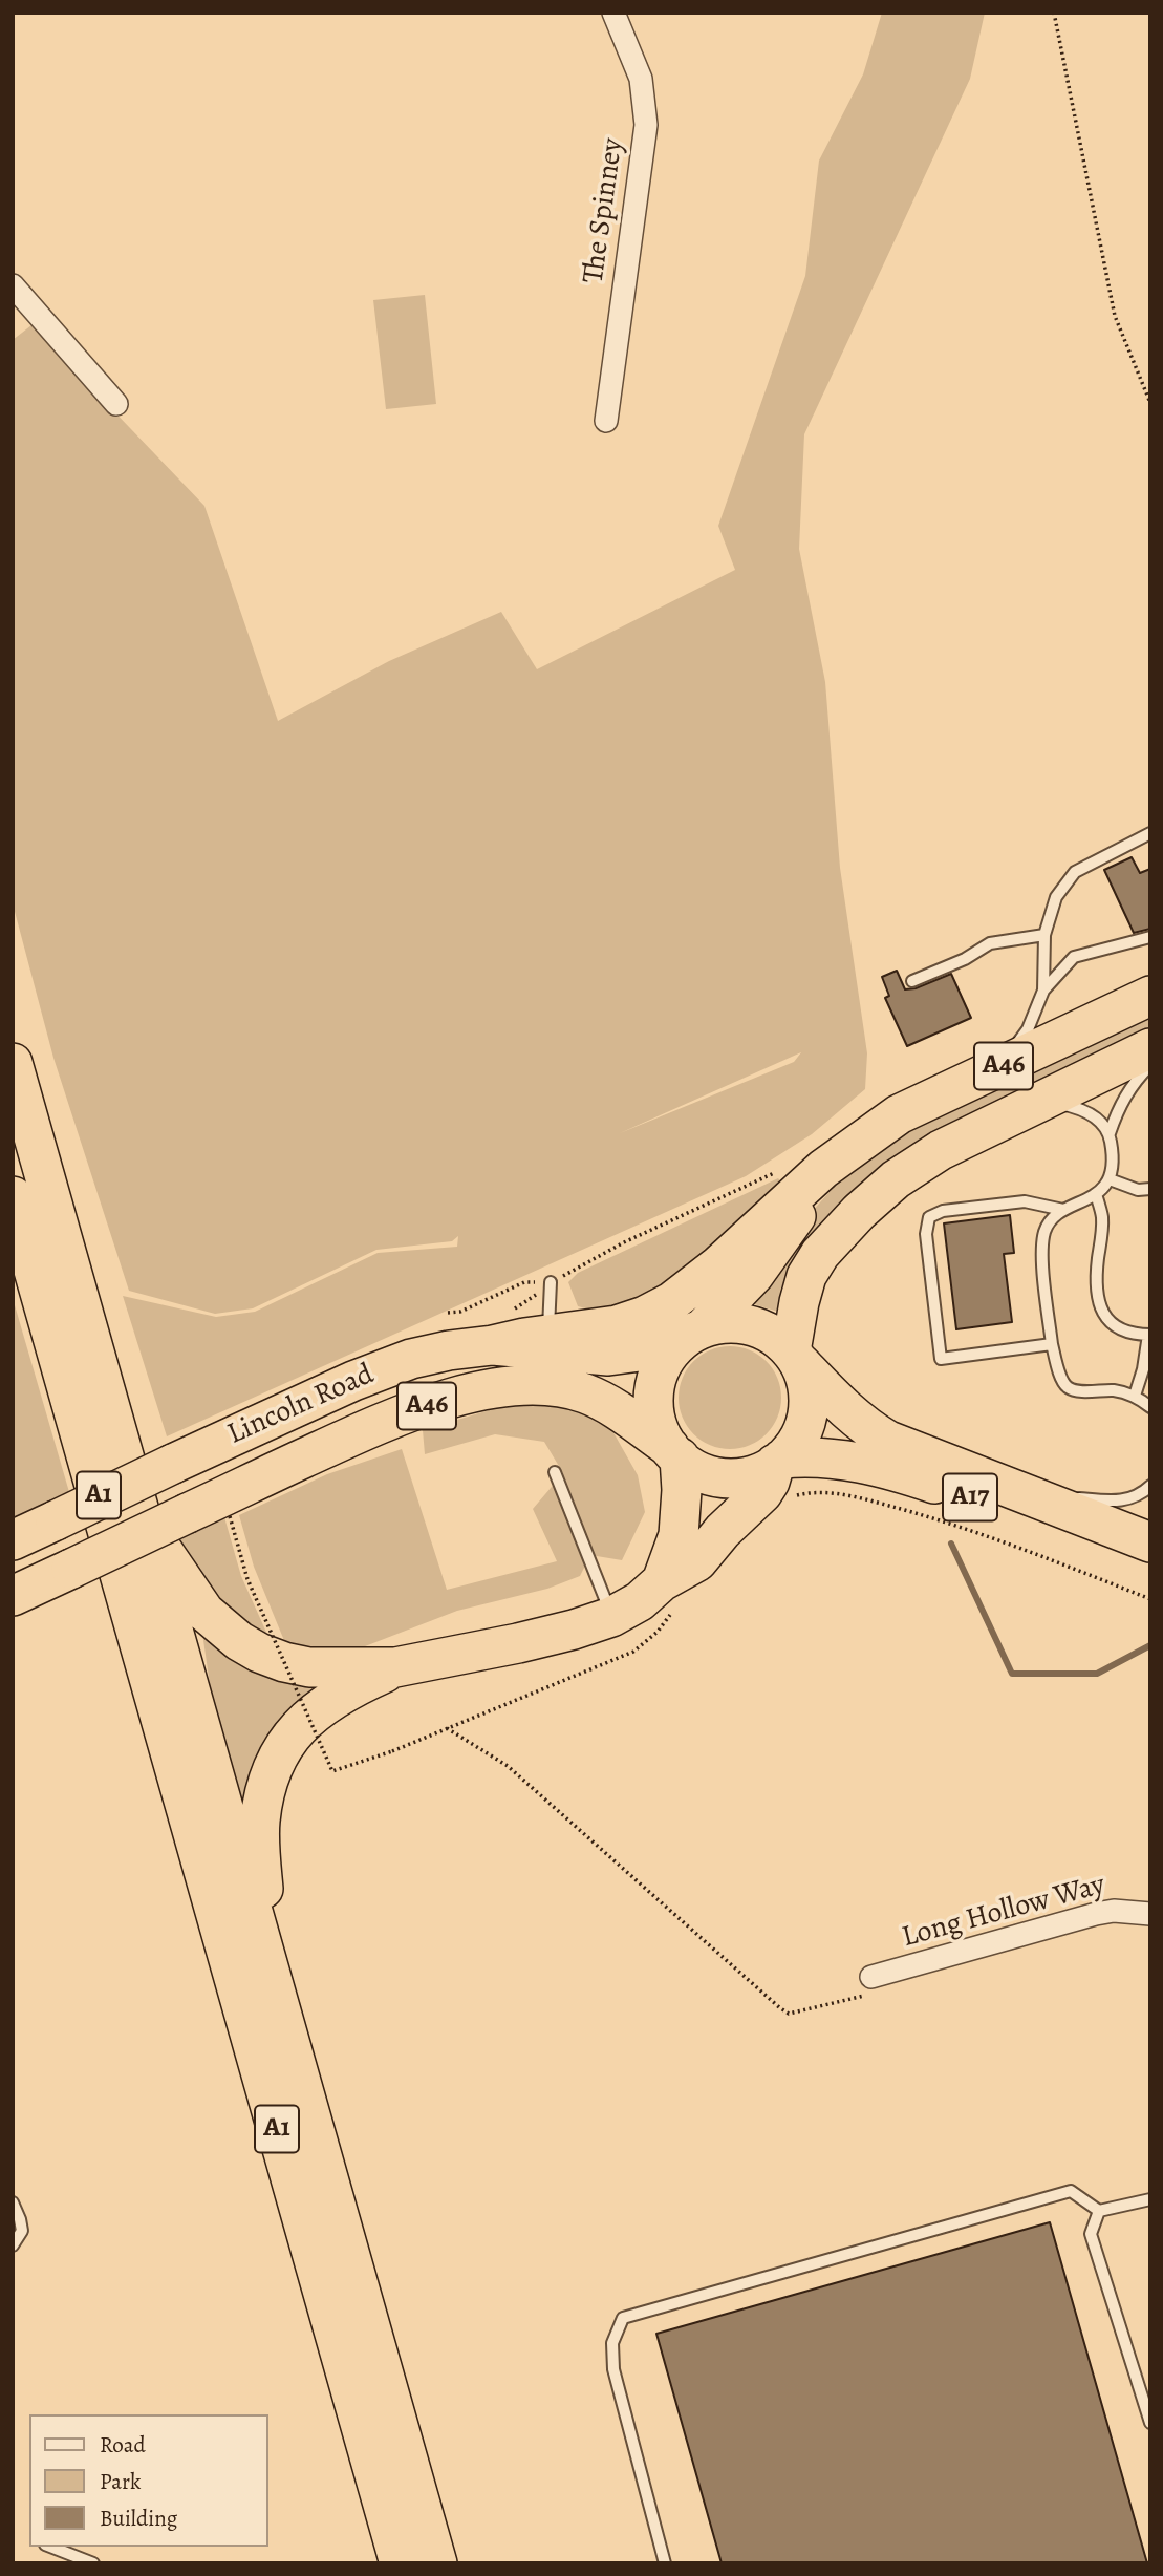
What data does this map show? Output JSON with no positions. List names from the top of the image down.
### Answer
{
  "streets": {
    "highway": [
      "A46",
      "Lincoln Road",
      "A1",
      "A17"
    ],
    "street": ["The Spinney", "Long Hollow Way"]
  },
  "crossings": [
    ["A46", "Lincoln Road"],
    ["A46", "A17"],
    ["Lincoln Road", "A17"]
  ],
  "legend": ["Road", "Park", "Building"]
}
